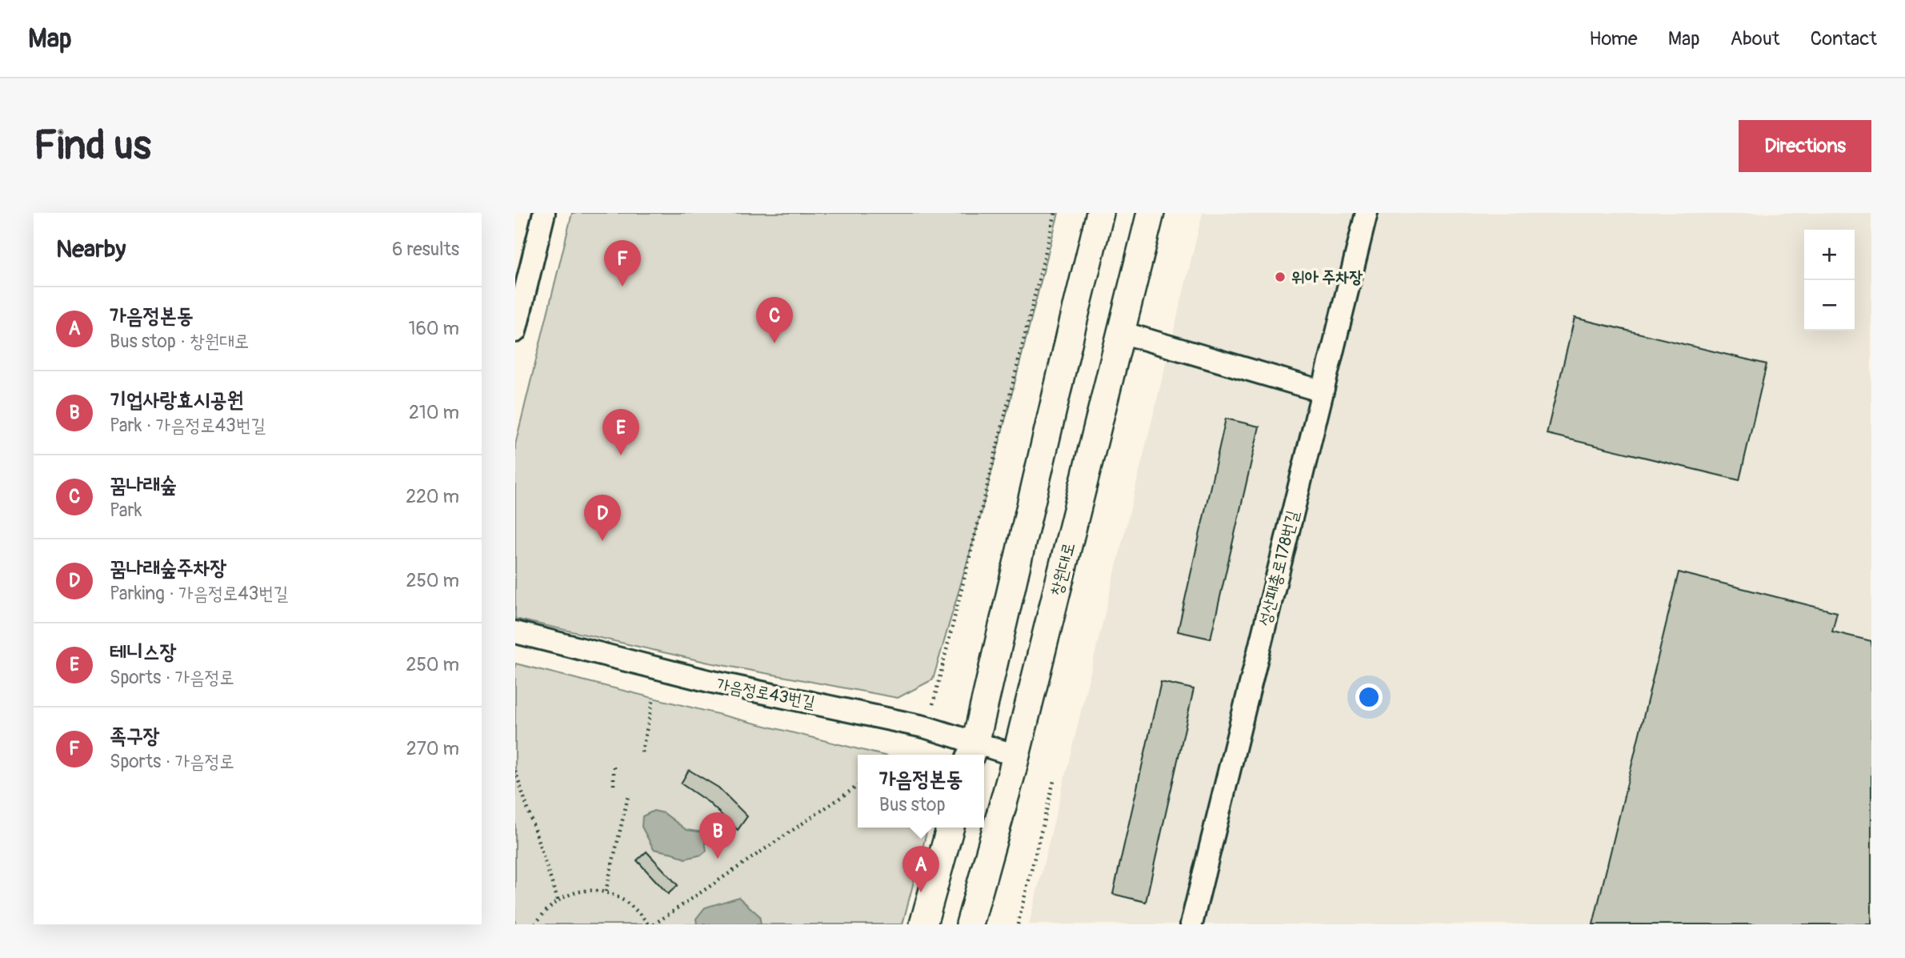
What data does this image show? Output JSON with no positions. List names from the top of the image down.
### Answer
{
  "streets": {
    "main road": ["창원대로"],
    "street": ["성산패총로178번길", "가음정로43번길"]
  },
  "crossings": [
    ["창원대로", "가음정로43번길"]
  ],
  "places": ["위아 주차장"],
  "page": {
    "header": "Map",
    "nav": [
      "Home",
      "Map",
      "About",
      "Contact"
    ],
    "buttons": "Directions",
    "title": "Find us",
    "heading": ["Nearby", "6 results"],
    "map_buttons": ["+", "−"],
    "pins": [
      "F",
      "C",
      "E",
      "D",
      "B",
      "A"
    ],
    "list": [
      {
        "mark": "A",
        "name": "가음정본동",
        "note": "Bus stop · 창원대로",
        "value": "160 m"
      },
      {
        "mark": "B",
        "name": "기업사랑효시공원",
        "note": "Park · 가음정로43번길",
        "value": "210 m"
      },
      {
        "mark": "C",
        "name": "꿈나래숲",
        "note": "Park",
        "value": "220 m"
      },
      {
        "mark": "D",
        "name": "꿈나래숲주차장",
        "note": "Parking · 가음정로43번길",
        "value": "250 m"
      },
      {
        "mark": "E",
        "name": "테니스장",
        "note": "Sports · 가음정로",
        "value": "250 m"
      },
      {
        "mark": "F",
        "name": "족구장",
        "note": "Sports · 가음정로",
        "value": "270 m"
      }
    ],
    "popup": ["가음정본동", "Bus stop"]
  }
}
